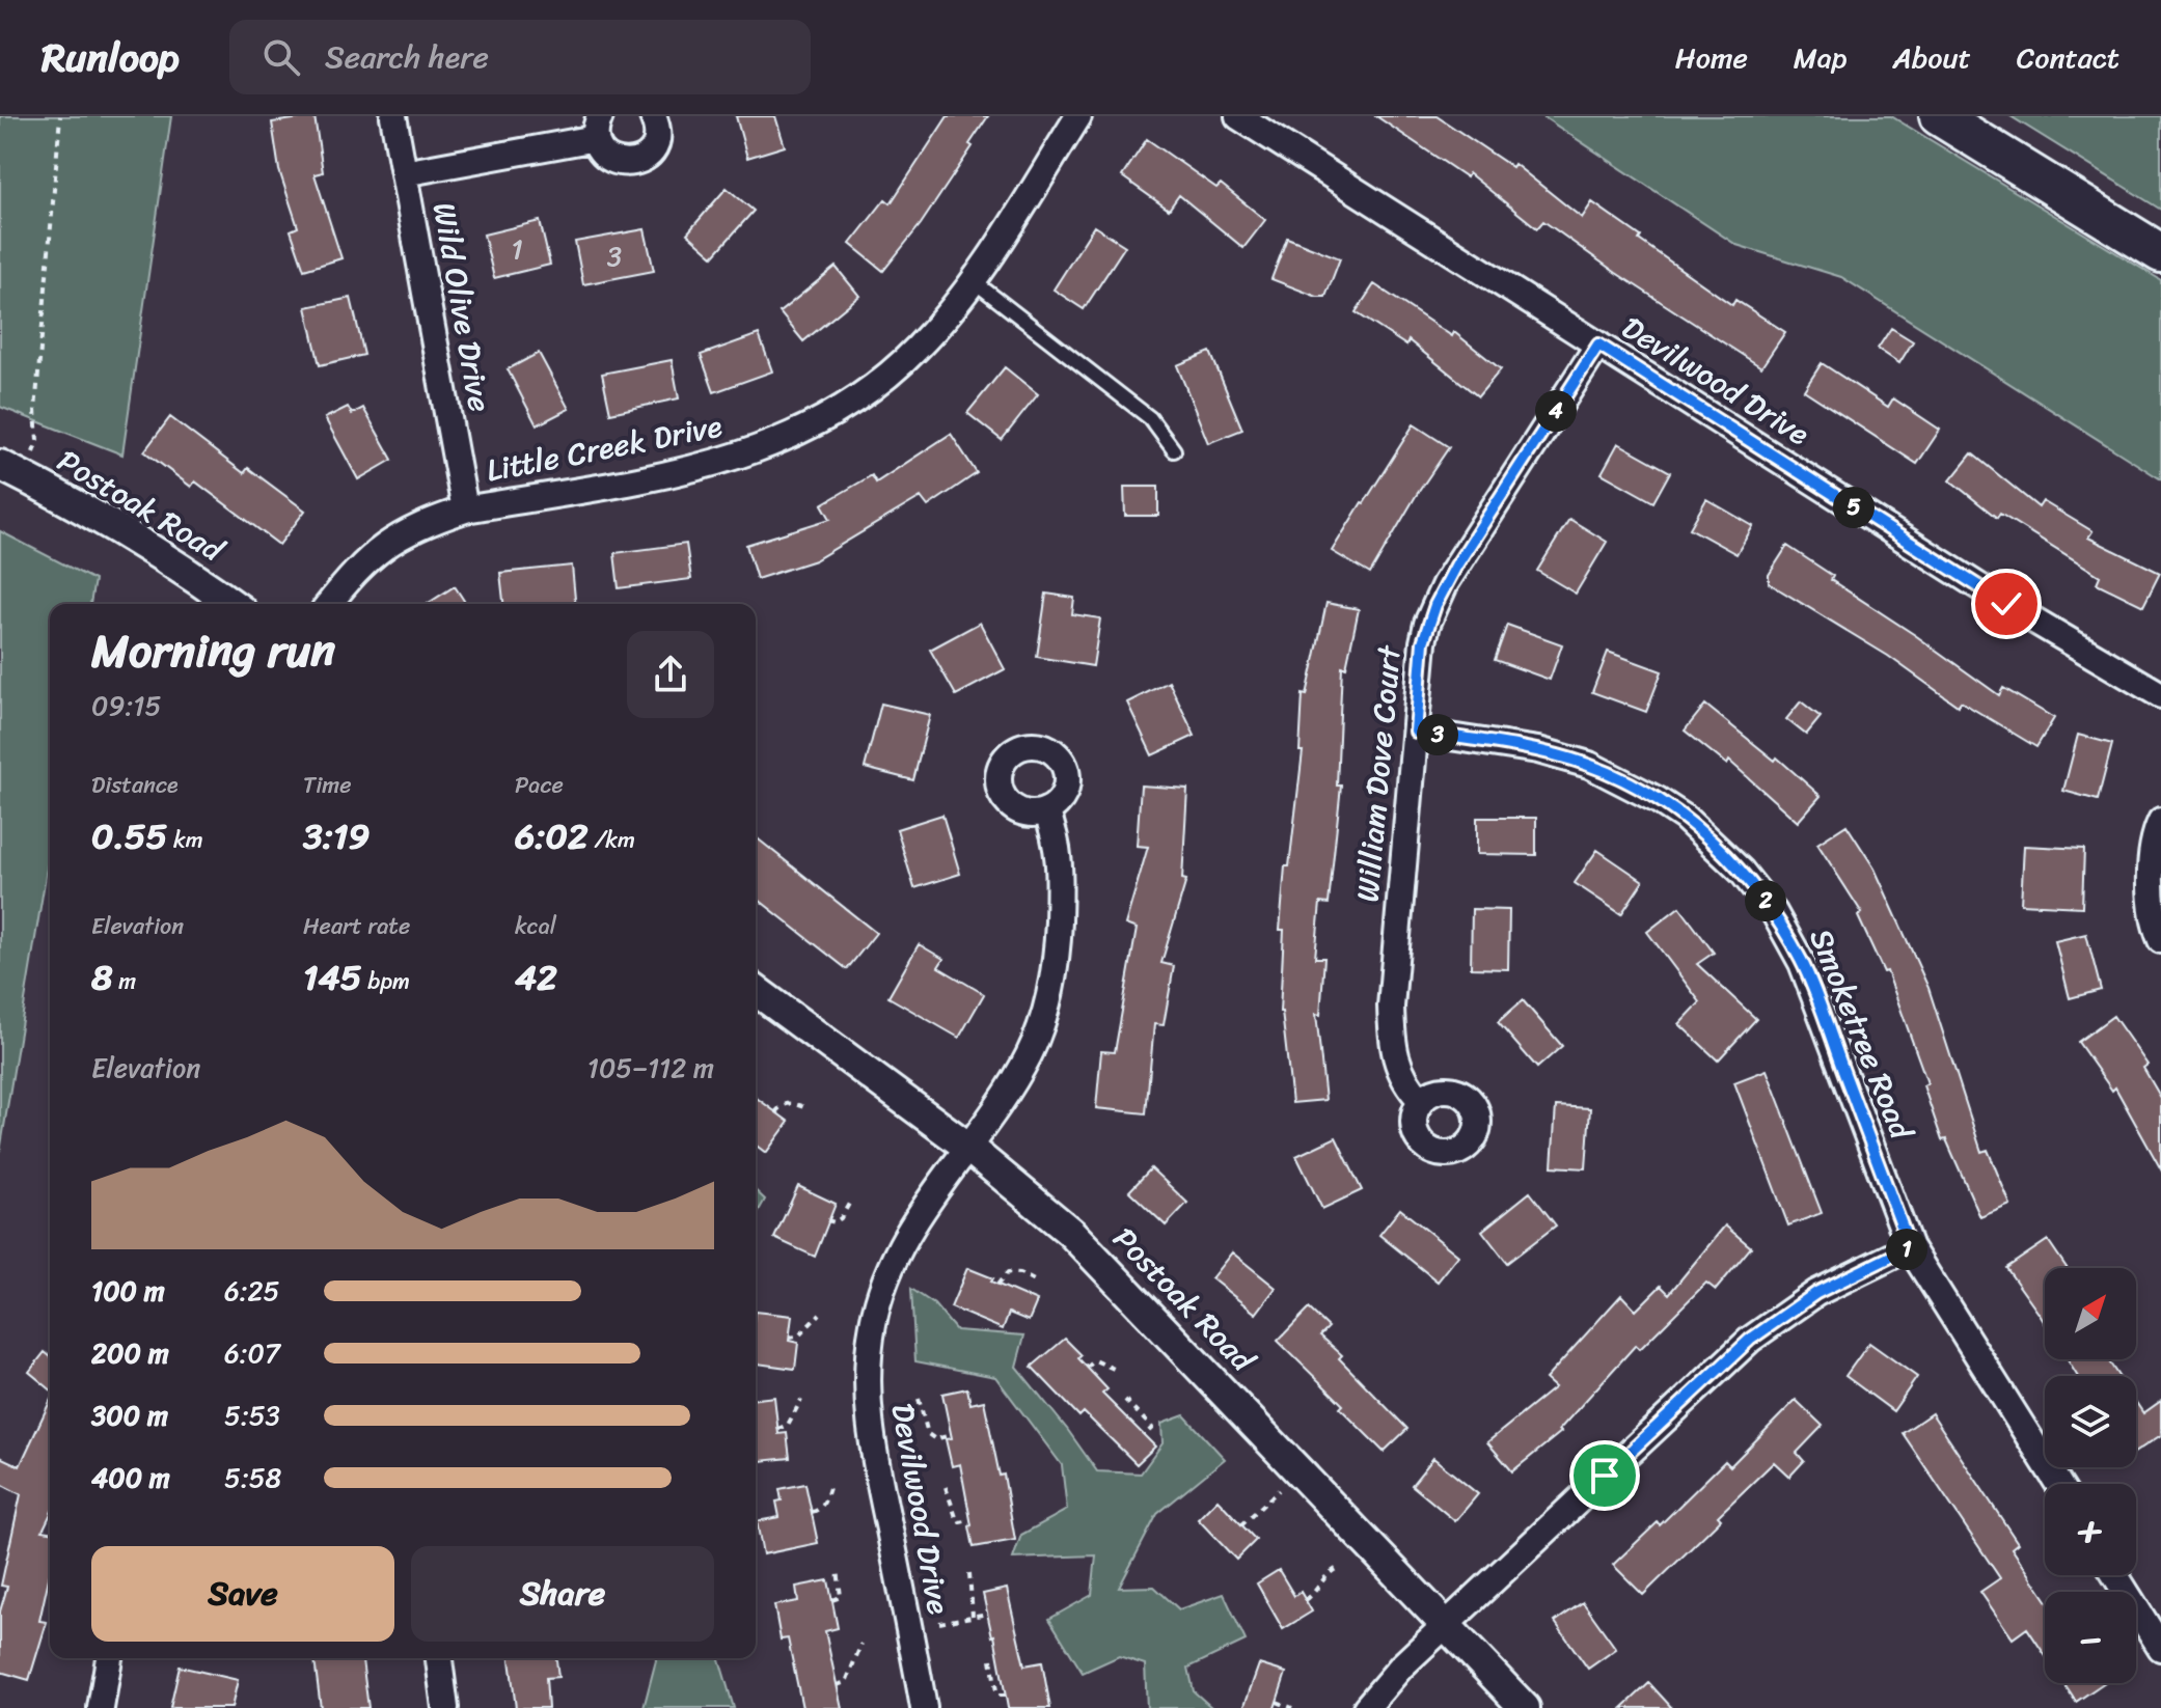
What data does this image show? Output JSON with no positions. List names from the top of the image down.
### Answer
{
  "streets": {
    "street": [
      "Wild Olive Drive",
      "Devilwood Drive",
      "Little Creek Drive",
      "Postoak Road",
      "William Dove Court",
      "Smoketree Road"
    ]
  },
  "crossings": [
    ["Wild Olive Drive", "Little Creek Drive"],
    ["Devilwood Drive", "Postoak Road"],
    ["Devilwood Drive", "William Dove Court"],
    ["William Dove Court", "Smoketree Road"]
  ],
  "house_numbers": ["1", "3"],
  "north": "top right",
  "page": {
    "header": "Runloop",
    "search": "Search here",
    "nav": [
      "Home",
      "Map",
      "About",
      "Contact"
    ],
    "pins": [
      "4",
      "5",
      "3",
      "2",
      "1"
    ],
    "heading": ["Morning run", "09:15"],
    "stats": [
      ["Distance", "0.55 km"],
      ["Time", "3:19"],
      ["Pace", "6:02 /km"],
      ["Elevation", "8 m"],
      ["Heart rate", "145 bpm"],
      ["kcal", "42"]
    ],
    "chart": ["Elevation", "105–112 m"],
    "list": [
      {
        "name": "100 m",
        "note": "6:25"
      },
      {
        "name": "200 m",
        "note": "6:07"
      },
      {
        "name": "300 m",
        "note": "5:53"
      },
      {
        "name": "400 m",
        "note": "5:58"
      }
    ],
    "map_buttons": ["+", "−"],
    "buttons": ["Save", "Share"]
  }
}
